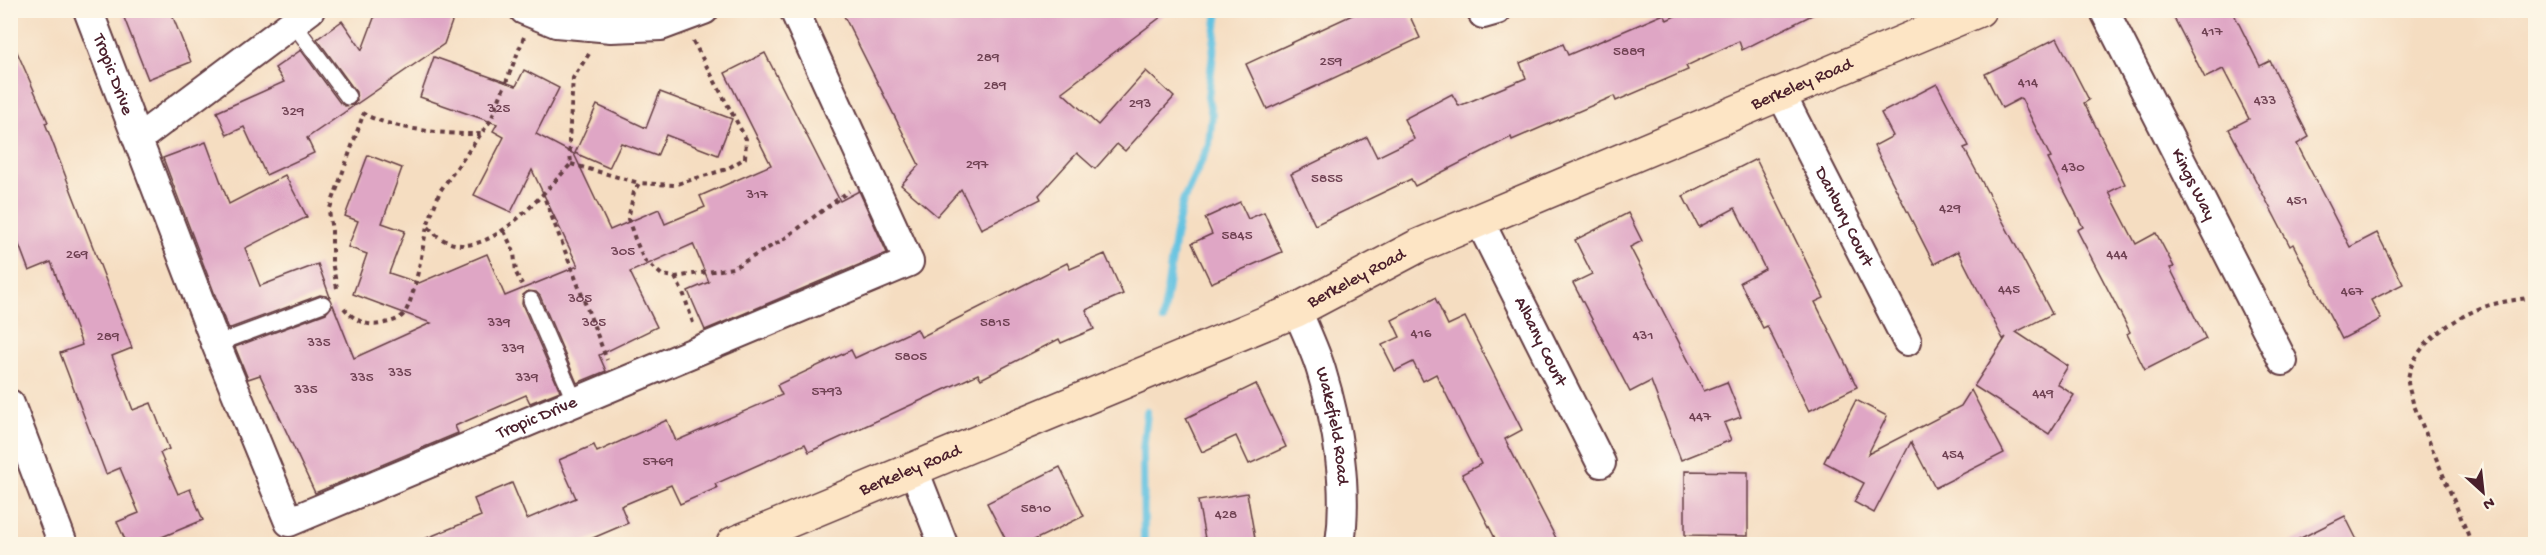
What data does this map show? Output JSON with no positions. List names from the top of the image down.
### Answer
{
  "streets": {
    "street": [
      "Tropic Drive",
      "Berkeley Road",
      "Kings Way",
      "Danbury Court",
      "Albany Court",
      "Wakefield Road"
    ]
  },
  "crossings": [
    ["Berkeley Road", "Danbury Court"],
    ["Berkeley Road", "Albany Court"],
    ["Berkeley Road", "Wakefield Road"]
  ],
  "house_numbers": [
    "417",
    "5889",
    "289",
    "259",
    "414",
    "289",
    "433",
    "293",
    "325",
    "329",
    "297",
    "430",
    "5855",
    "317",
    "451",
    "429",
    "5845",
    "305",
    "269",
    "444",
    "445",
    "467",
    "305",
    "339",
    "305",
    "5815",
    "416",
    "431",
    "289",
    "335",
    "339",
    "5805",
    "335",
    "335",
    "339",
    "335",
    "5793",
    "449",
    "447",
    "454",
    "5769",
    "5810",
    "428"
  ],
  "north": "bottom right"
}
